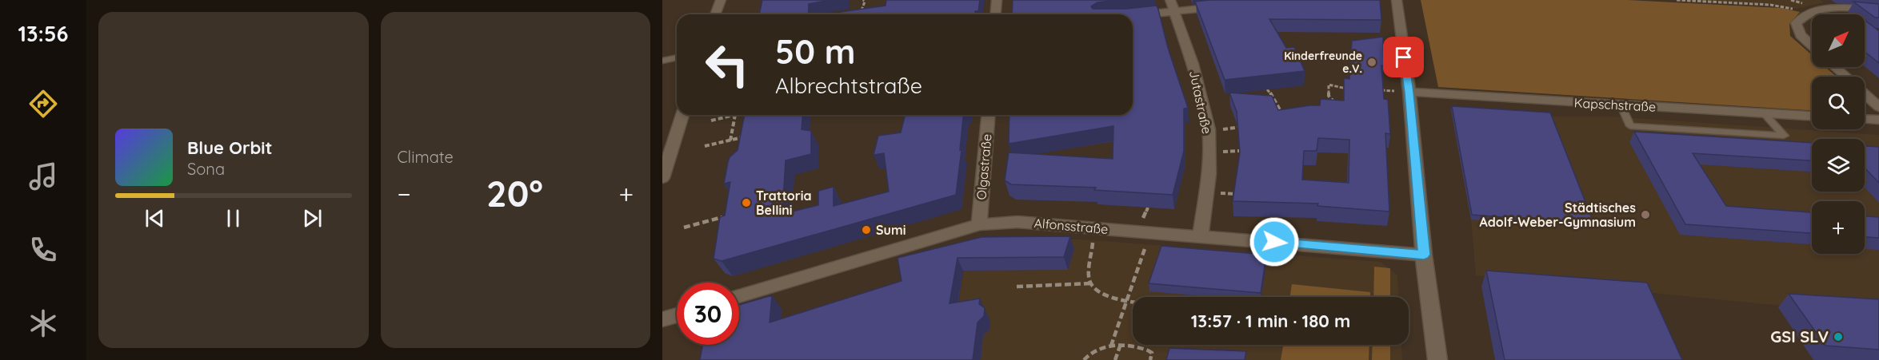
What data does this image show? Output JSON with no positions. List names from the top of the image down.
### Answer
{
  "streets": {
    "street": [
      "Jutastraße",
      "Kapschstraße",
      "Olgastraße",
      "Alfonsstraße"
    ]
  },
  "crossings": [
    ["Jutastraße", "Alfonsstraße"],
    ["Olgastraße", "Alfonsstraße"]
  ],
  "places": [
    "Kinderfreunde e.V.",
    "Trattoria Bellini",
    "Städtisches Adolf-Weber-Gymnasium",
    "Sumi",
    "GSI SLV"
  ],
  "north": "top right",
  "page": {
    "tabs": "13:56",
    "tile": "Climate",
    "map_buttons": "+",
    "turn": ["50 m", "Albrechtstraße"],
    "song": ["Blue Orbit", "Sona"],
    "heat": ["−", "20°", "+"],
    "limit": "30",
    "trip": "13:57 · 1 min · 180 m"
  }
}
